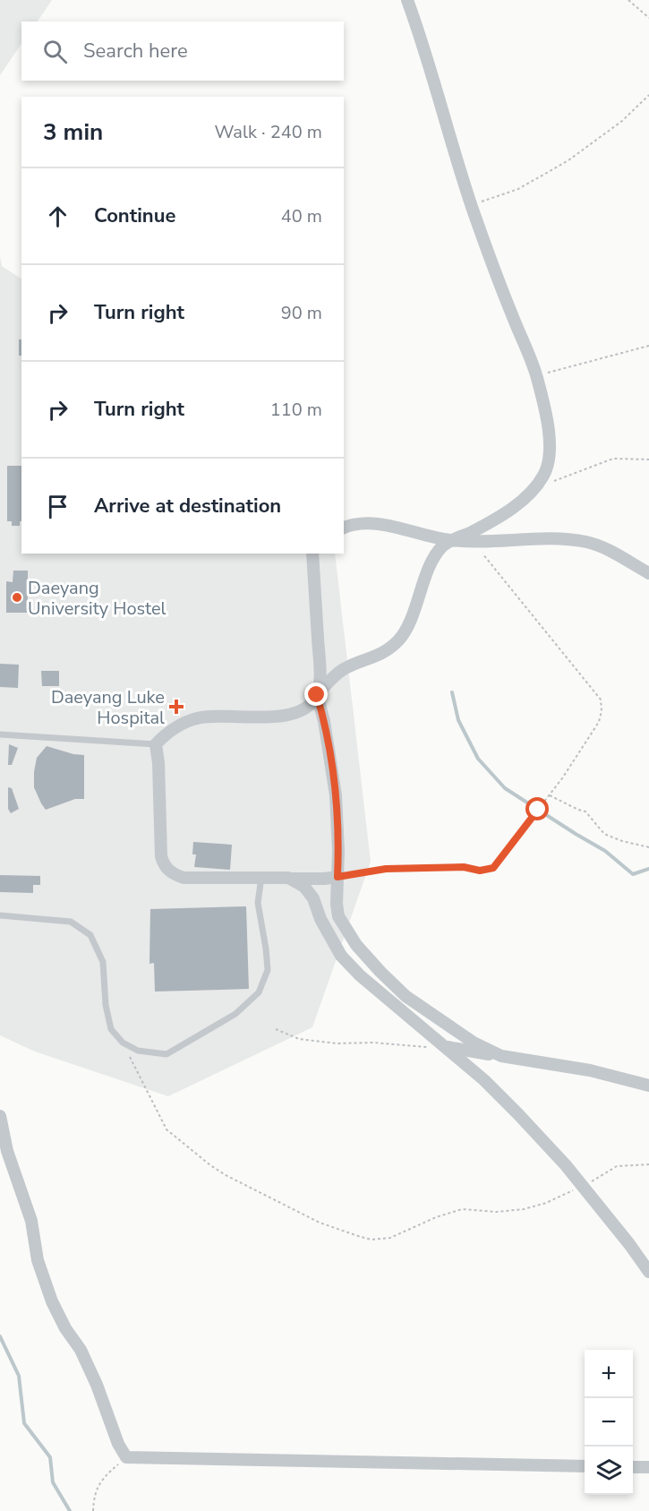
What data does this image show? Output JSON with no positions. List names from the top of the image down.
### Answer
{
  "places": {
    "other": ["Daeyang University Hostel"],
    "health": ["Daeyang Luke Hospital"]
  },
  "page": {
    "search": "Search here",
    "heading": ["3 min", "Walk · 240 m"],
    "list": [
      ["Continue", "40 m"],
      ["Turn right", "90 m"],
      ["Turn right", "110 m"],
      "Arrive at destination"
    ],
    "map_buttons": ["+", "−"]
  }
}
